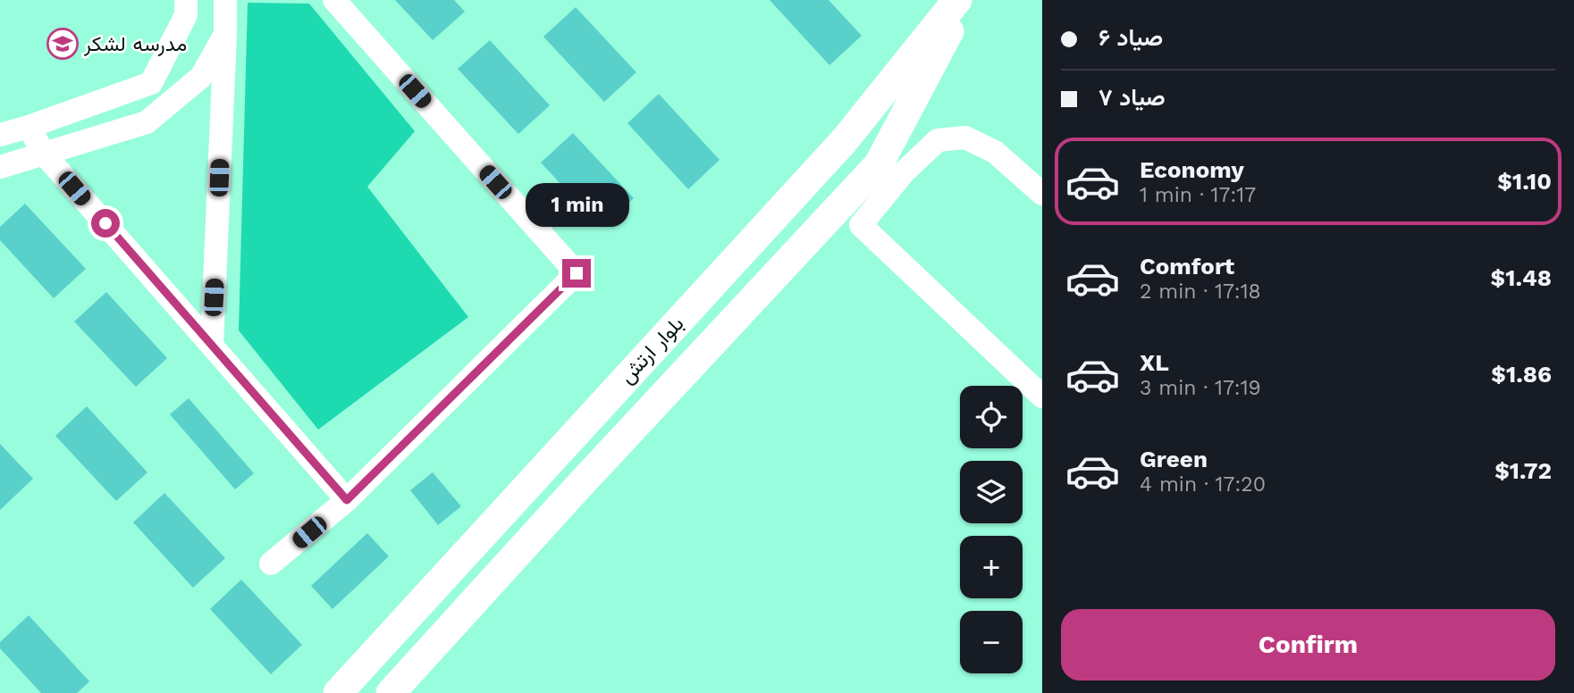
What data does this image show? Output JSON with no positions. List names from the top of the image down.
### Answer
{
  "streets": {
    "main road": ["بلوار ارتش"]
  },
  "places": {
    "school or university": ["مدرسه لشکر"]
  },
  "page": {
    "banner": ["صیاد ۶", "صیاد ۷"],
    "list": [
      {
        "name": "Economy",
        "note": "1 min · 17:17",
        "value": "$1.10"
      },
      {
        "name": "Comfort",
        "note": "2 min · 17:18",
        "value": "$1.48"
      },
      {
        "name": "XL",
        "note": "3 min · 17:19",
        "value": "$1.86"
      },
      {
        "name": "Green",
        "note": "4 min · 17:20",
        "value": "$1.72"
      }
    ],
    "bubble": "1 min",
    "map_buttons": ["+", "−"],
    "buttons": "Confirm"
  }
}
